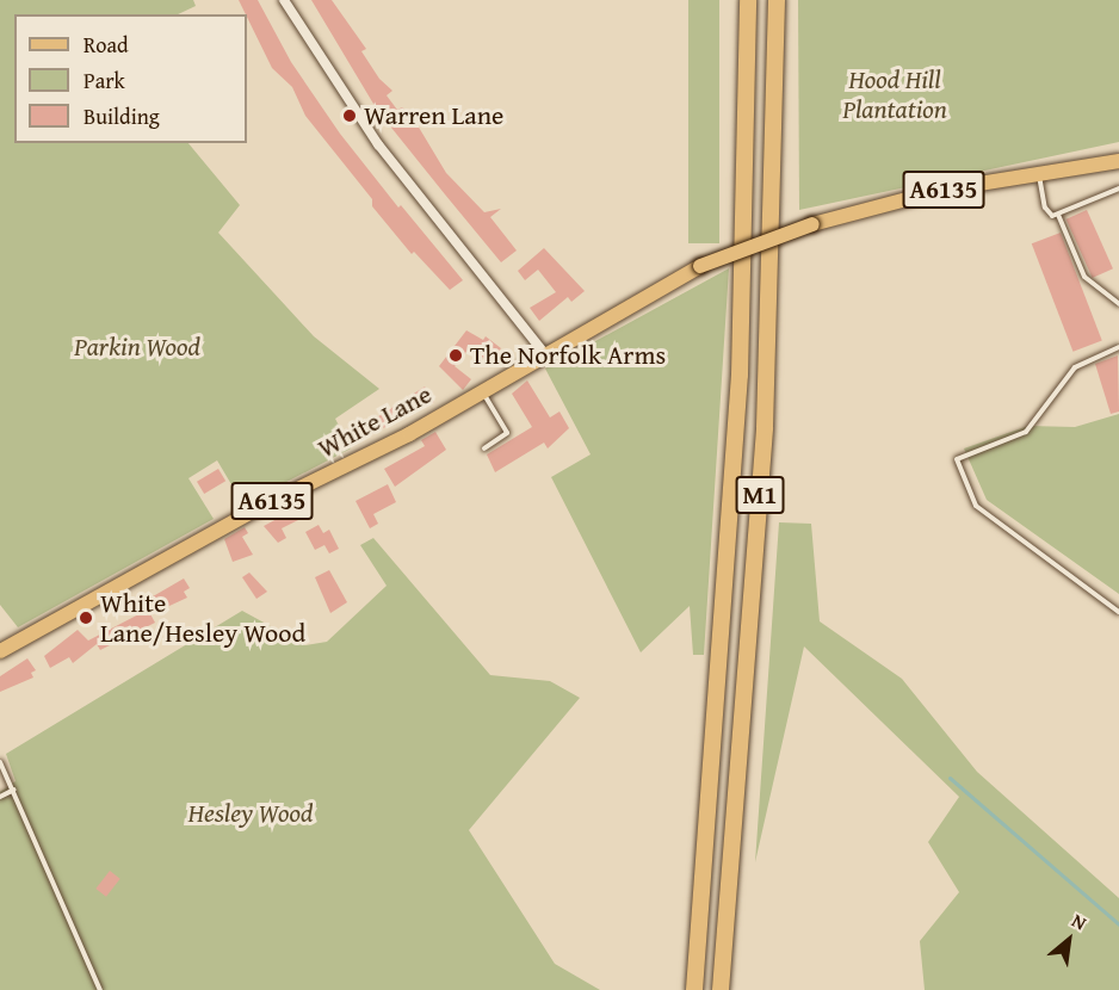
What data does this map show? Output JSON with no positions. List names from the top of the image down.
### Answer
{
  "streets": {
    "highway": ["M1"],
    "main road": ["A6135", "White Lane"]
  },
  "crossings": [
    ["A6135", "White Lane"]
  ],
  "parks": ["Hood Hill Plantation", "Parkin Wood", "Hesley Wood"],
  "places": ["Warren Lane", "The Norfolk Arms", "White Lane/Hesley Wood"],
  "legend": ["Road", "Park", "Building"],
  "north": "top right"
}
